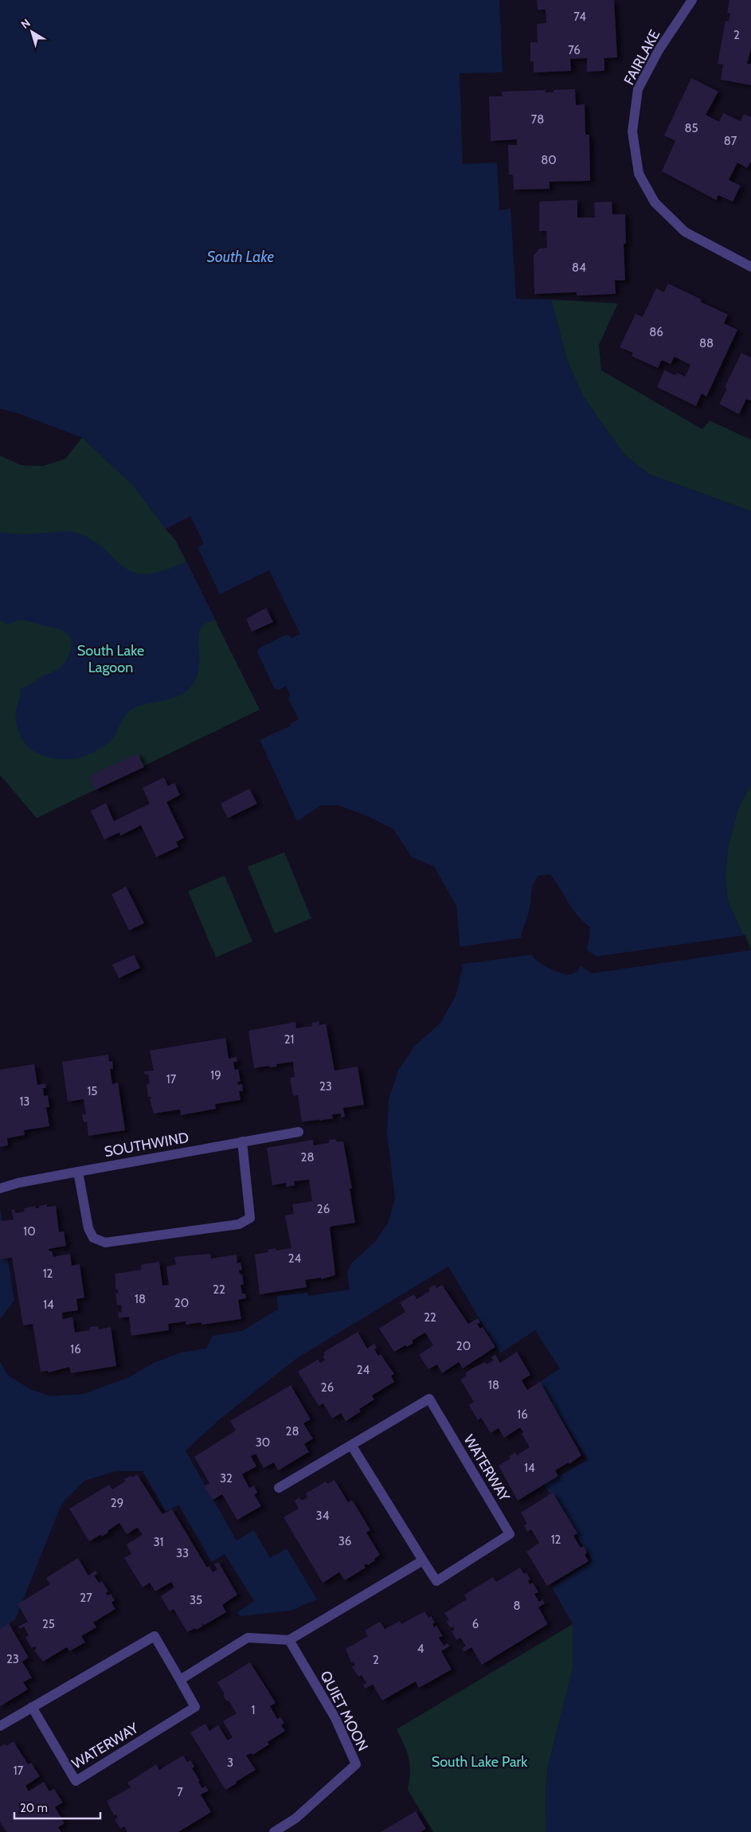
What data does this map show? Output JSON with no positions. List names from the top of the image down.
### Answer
{
  "streets": {
    "street": [
      "FAIRLAKE",
      "SOUTHWIND",
      "WATERWAY",
      "QUIET MOON"
    ]
  },
  "water": ["South Lake"],
  "parks": ["South Lake Lagoon", "South Lake Park"],
  "house_numbers": [
    "74",
    "2",
    "76",
    "78",
    "85",
    "87",
    "80",
    "84",
    "86",
    "88",
    "21",
    "19",
    "17",
    "23",
    "15",
    "13",
    "28",
    "26",
    "10",
    "24",
    "12",
    "22",
    "18",
    "20",
    "14",
    "22",
    "20",
    "16",
    "24",
    "18",
    "26",
    "16",
    "28",
    "30",
    "14",
    "32",
    "29",
    "34",
    "12",
    "36",
    "31",
    "33",
    "27",
    "35",
    "8",
    "25",
    "6",
    "4",
    "23",
    "2",
    "1",
    "3",
    "17",
    "7"
  ],
  "scale_bar": "20 m",
  "north": "top left"
}
